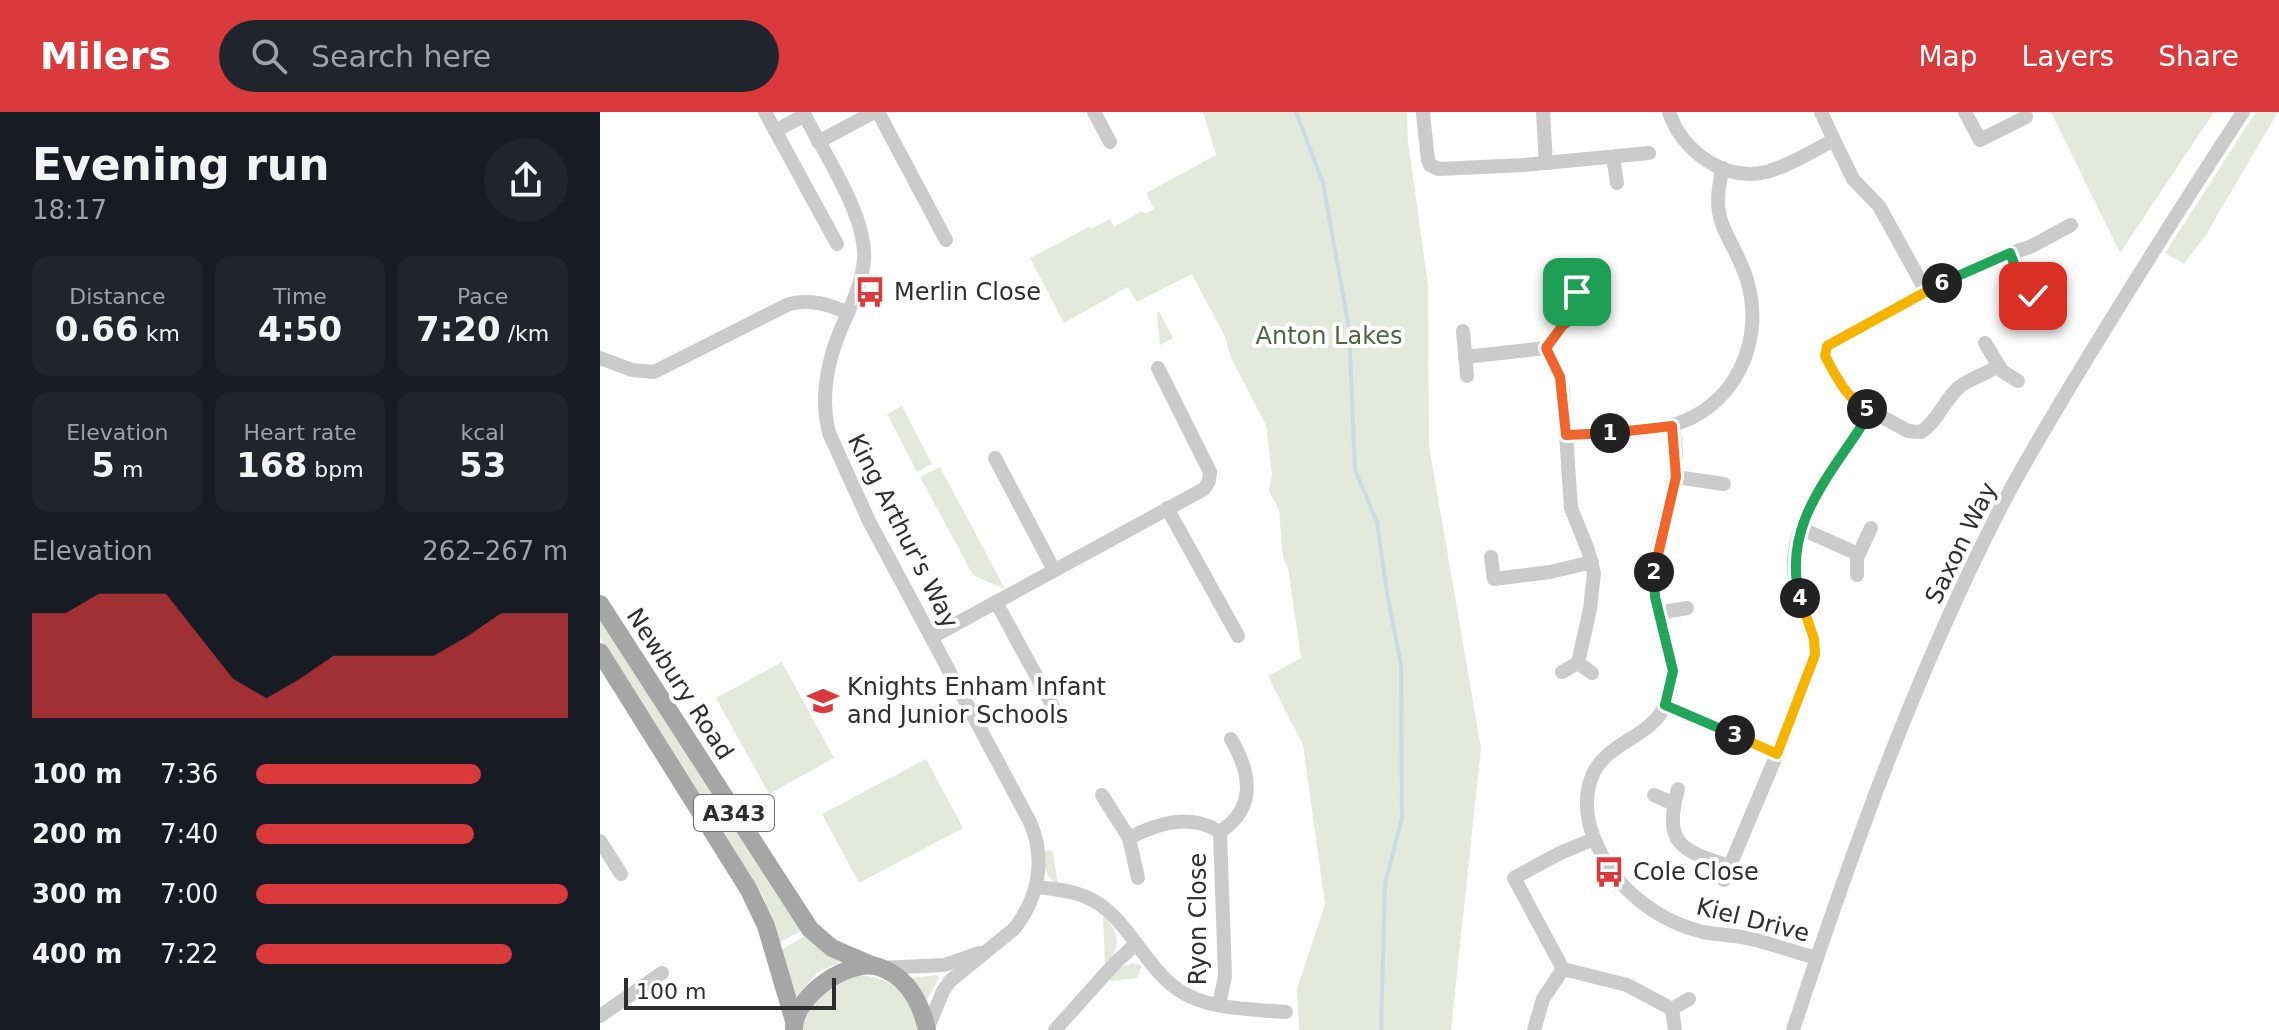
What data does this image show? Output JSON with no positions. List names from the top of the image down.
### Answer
{
  "streets": {
    "main road": ["Newbury Road", "A343"],
    "street": [
      "King Arthur's Way",
      "Saxon Way",
      "Ryon Close",
      "Kiel Drive"
    ]
  },
  "crossings": [
    ["King Arthur's Way", "Newbury Road"],
    ["King Arthur's Way", "A343"],
    ["Saxon Way", "Kiel Drive"],
    ["Newbury Road", "A343"]
  ],
  "parks": ["Anton Lakes"],
  "places": {
    "bus stop": ["Merlin Close", "Cole Close"],
    "school or university": ["Knights Enham Infant and Junior Schools"]
  },
  "scale_bar": "100 m",
  "page": {
    "header": "Milers",
    "search": "Search here",
    "nav": ["Map", "Layers", "Share"],
    "heading": ["Evening run", "18:17"],
    "stats": [
      ["Distance", "0.66 km"],
      ["Time", "4:50"],
      ["Pace", "7:20 /km"],
      ["Elevation", "5 m"],
      ["Heart rate", "168 bpm"],
      ["kcal", "53"]
    ],
    "pins": [
      "6",
      "5",
      "1",
      "2",
      "4",
      "3"
    ],
    "chart": ["Elevation", "262–267 m"],
    "list": [
      {
        "name": "100 m",
        "note": "7:36"
      },
      {
        "name": "200 m",
        "note": "7:40"
      },
      {
        "name": "300 m",
        "note": "7:00"
      },
      {
        "name": "400 m",
        "note": "7:22"
      }
    ],
    "scale": "100 m"
  }
}
